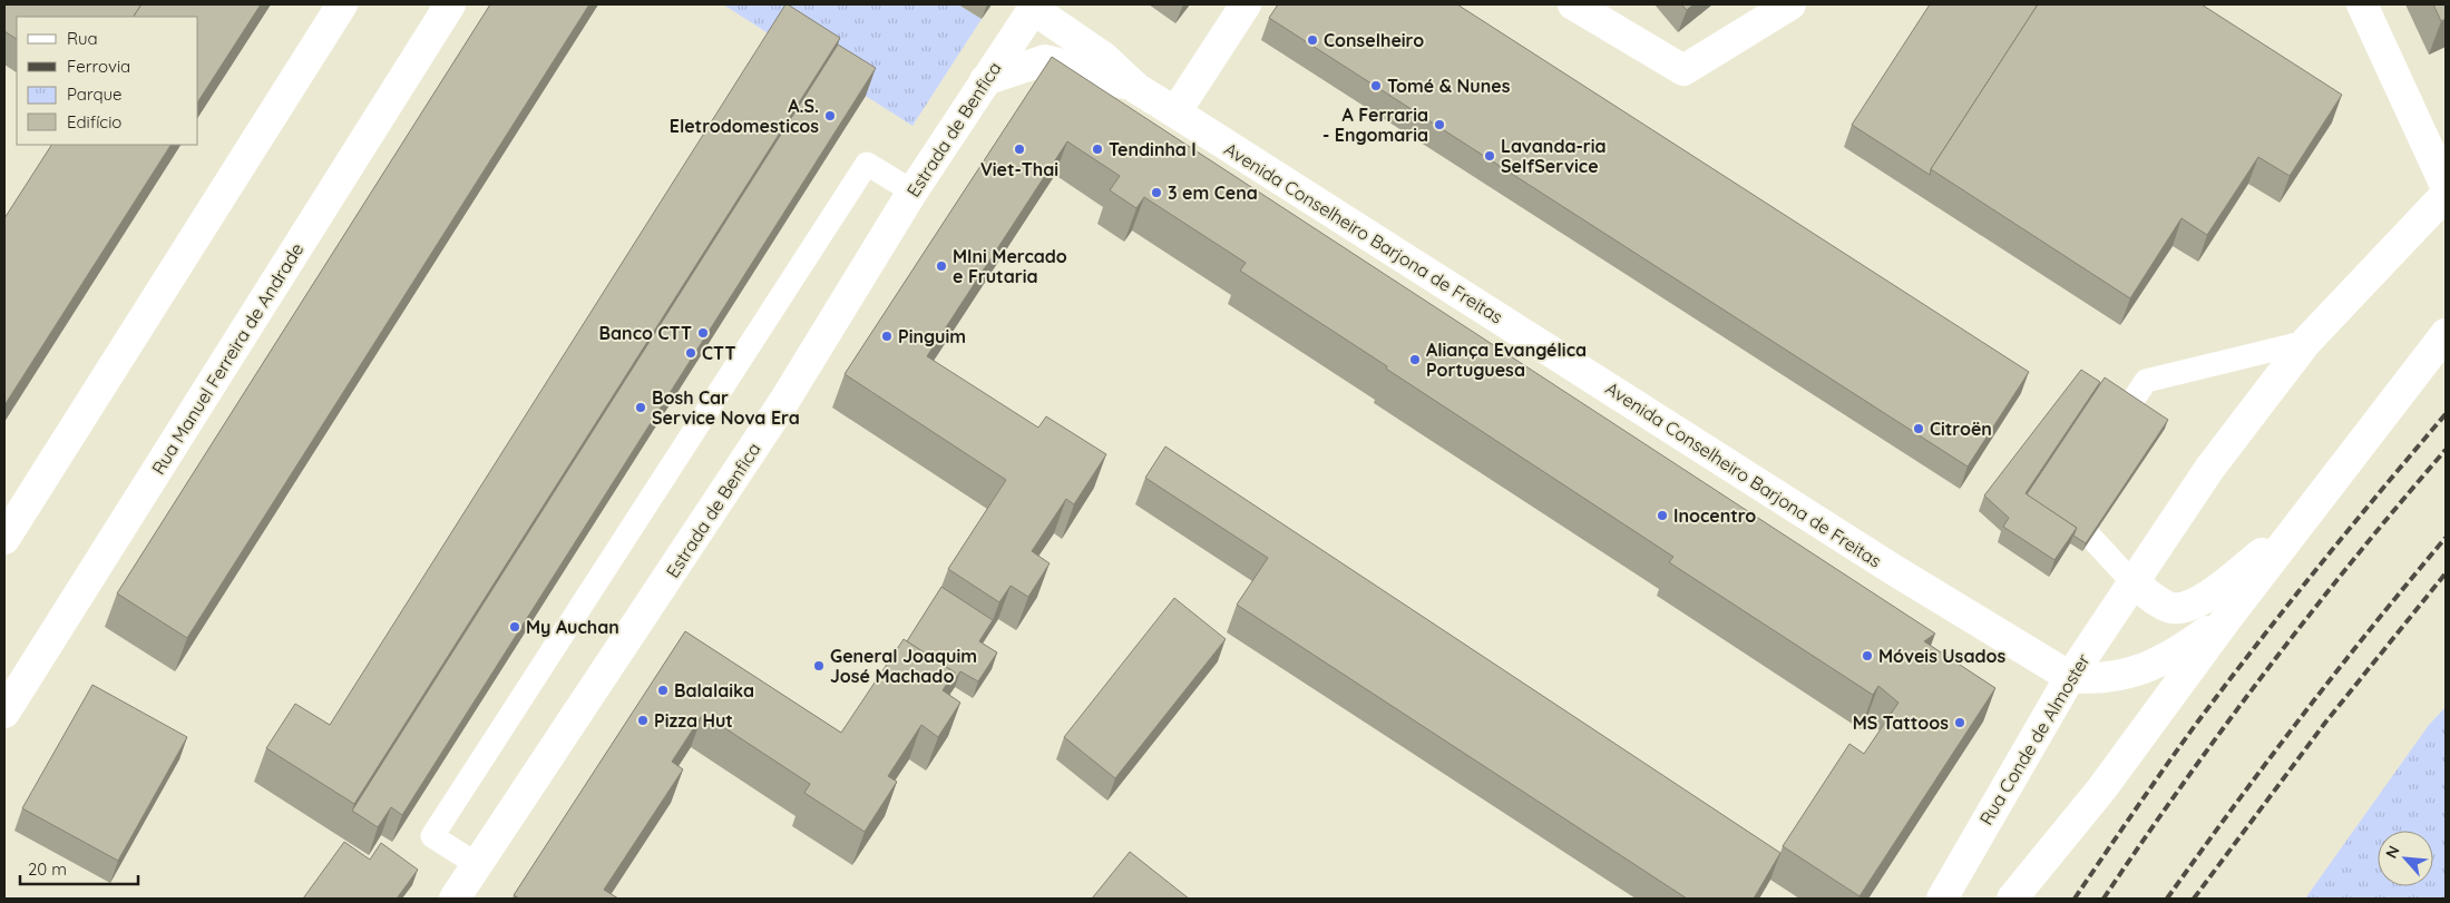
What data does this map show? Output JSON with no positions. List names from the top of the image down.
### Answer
{
  "streets": {
    "street": [
      "Estrada de Benfica",
      "Avenida Conselheiro Barjona de Freitas",
      "Rua Manuel Ferreira de Andrade",
      "Rua Conde de Almoster"
    ]
  },
  "crossings": [
    ["Estrada de Benfica", "Avenida Conselheiro Barjona de Freitas"],
    ["Avenida Conselheiro Barjona de Freitas", "Rua Conde de Almoster"]
  ],
  "places": [
    "Conselheiro",
    "Tomé & Nunes",
    "A.S. Eletrodomesticos",
    "A Ferraria - Engomaria",
    "Viet-Thai",
    "Tendinha I",
    "Lavanda-ria SelfService",
    "3 em Cena",
    "MIni Mercado e Frutaria",
    "Banco CTT",
    "Pinguim",
    "CTT",
    "Aliança Evangélica Portuguesa",
    "Bosh Car Service Nova Era",
    "Citroën",
    "Inocentro",
    "My Auchan",
    "Móveis Usados",
    "General Joaquim José Machado",
    "Balalaika",
    "Pizza Hut",
    "MS Tattoos"
  ],
  "legend": [
    "Rua",
    "Ferrovia",
    "Parque",
    "Edifício"
  ],
  "scale_bar": "20 m",
  "north": "top left"
}
